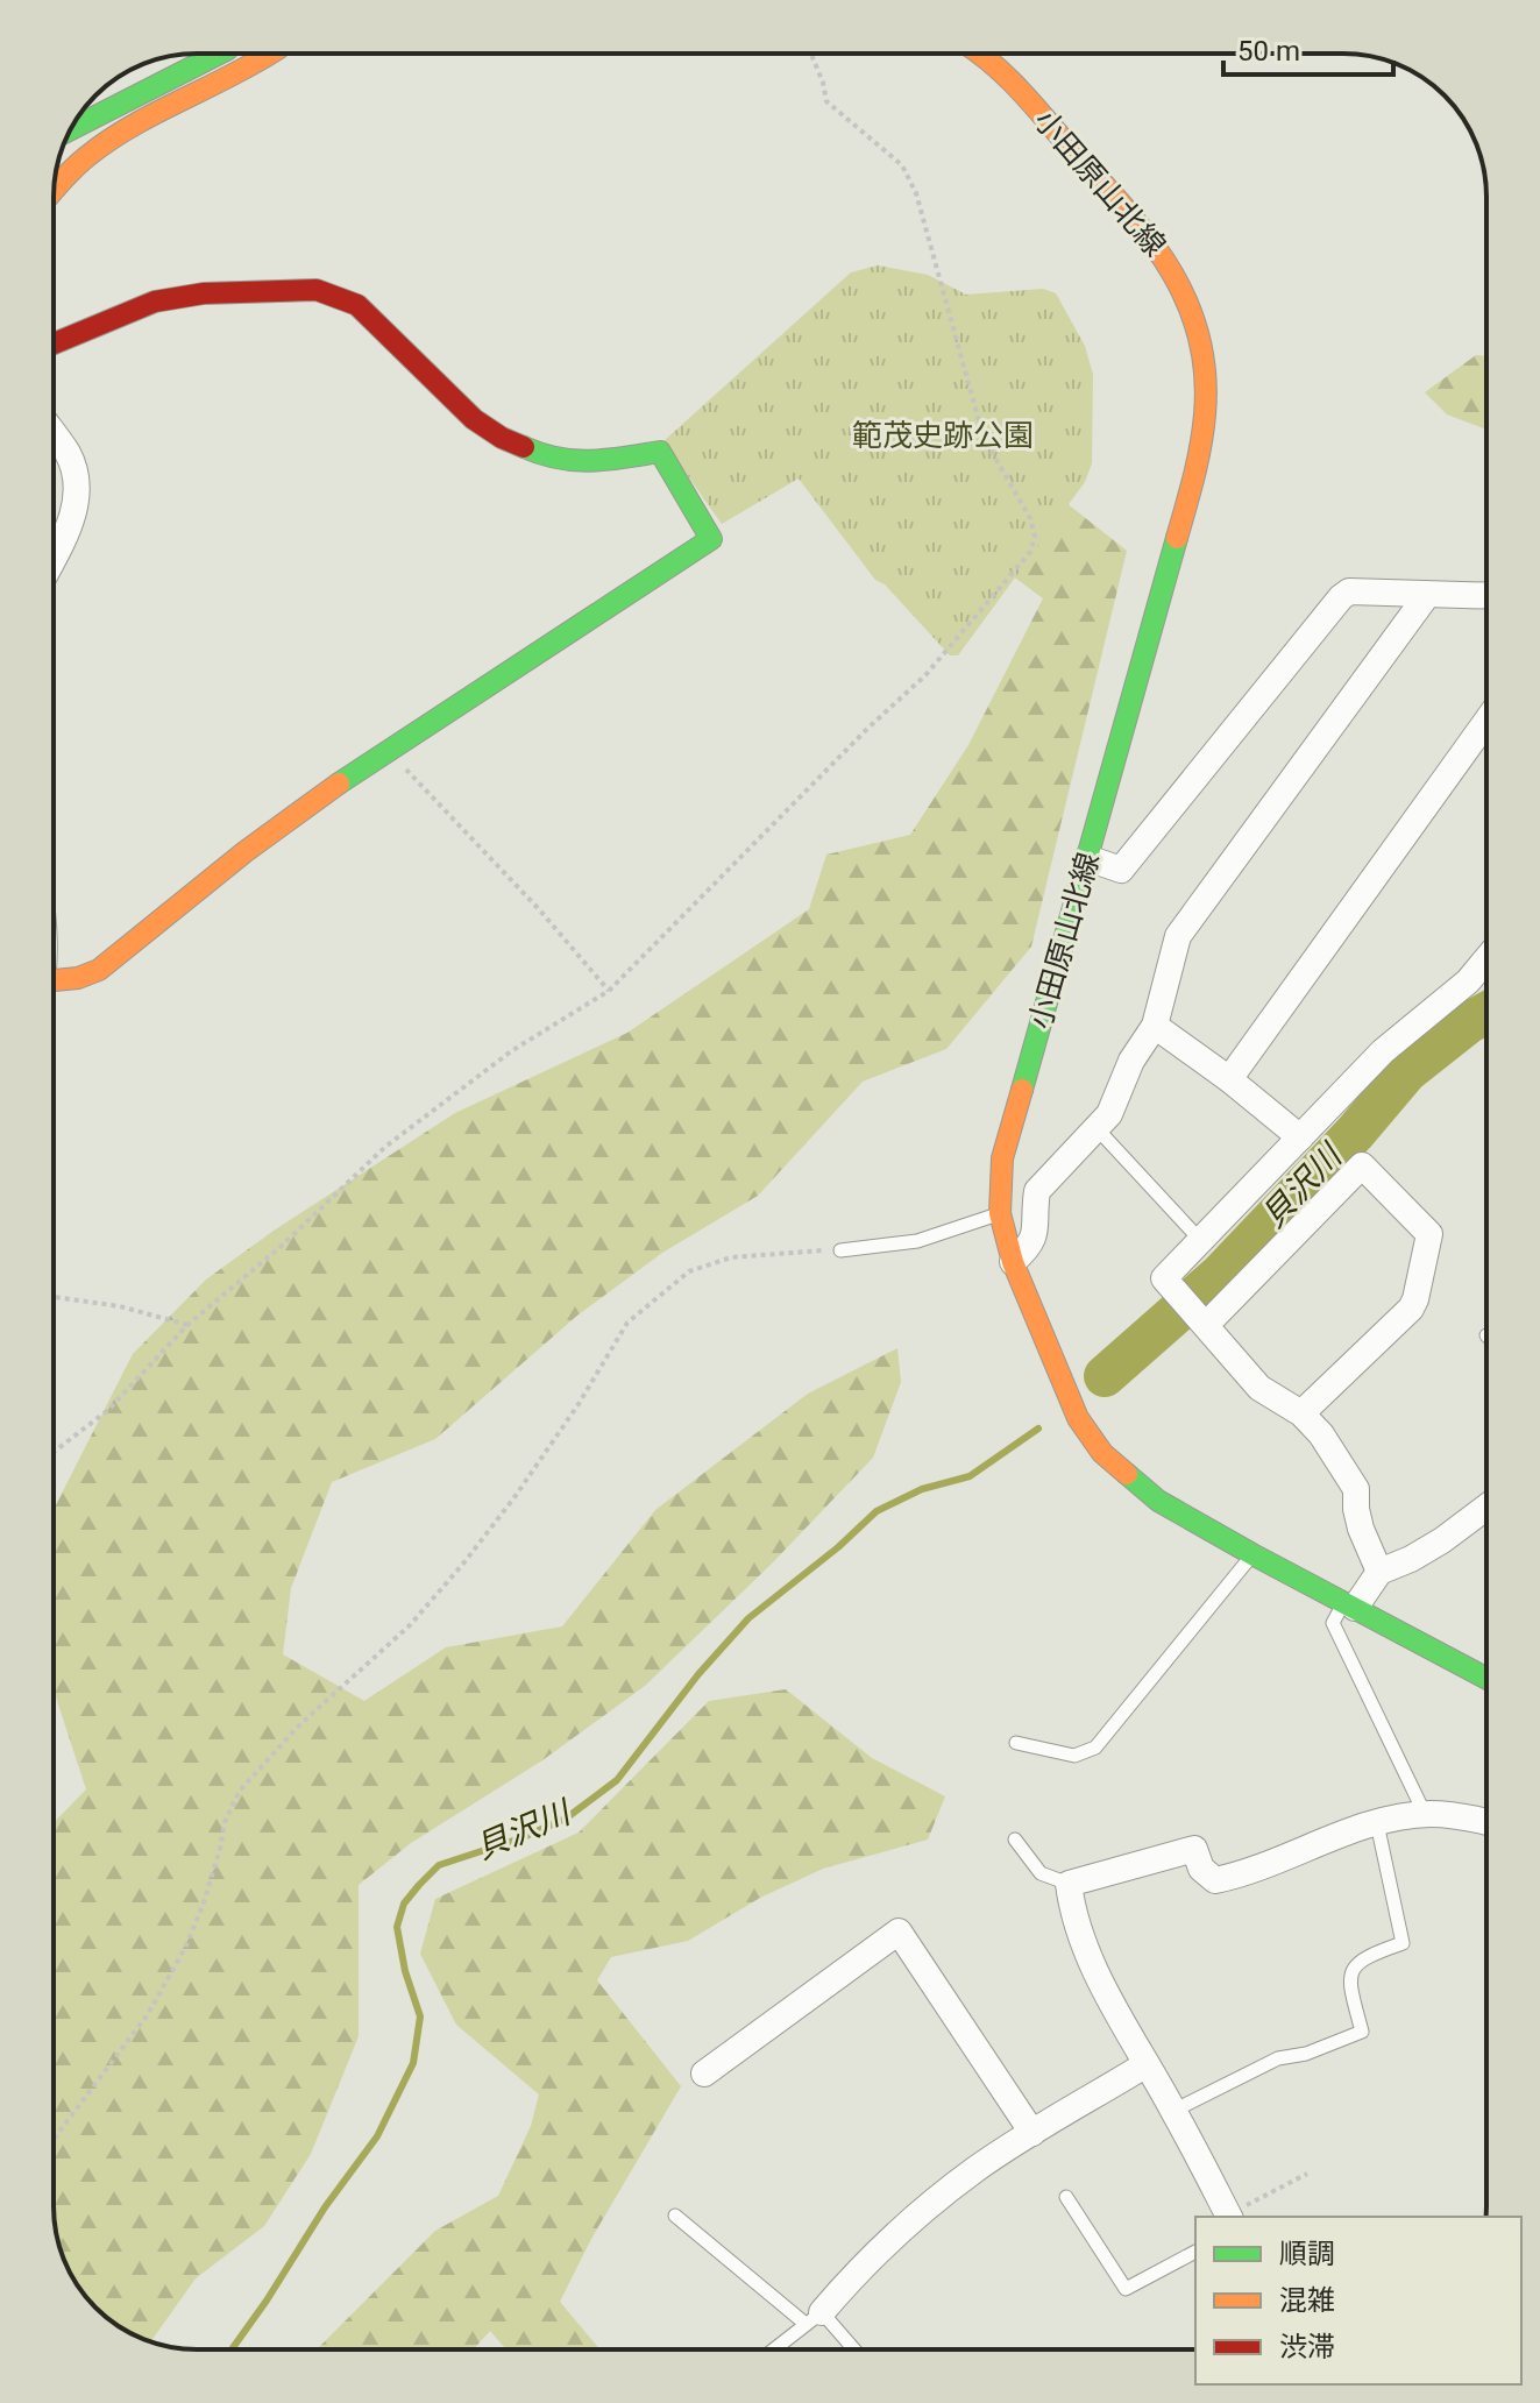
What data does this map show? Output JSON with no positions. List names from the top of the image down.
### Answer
{
  "streets": {
    "street": ["小田原山北線"]
  },
  "water": ["貝沢川"],
  "parks": ["範茂史跡公園"],
  "legend": ["順調", "混雑", "渋滞"],
  "scale_bar": "50 m"
}
